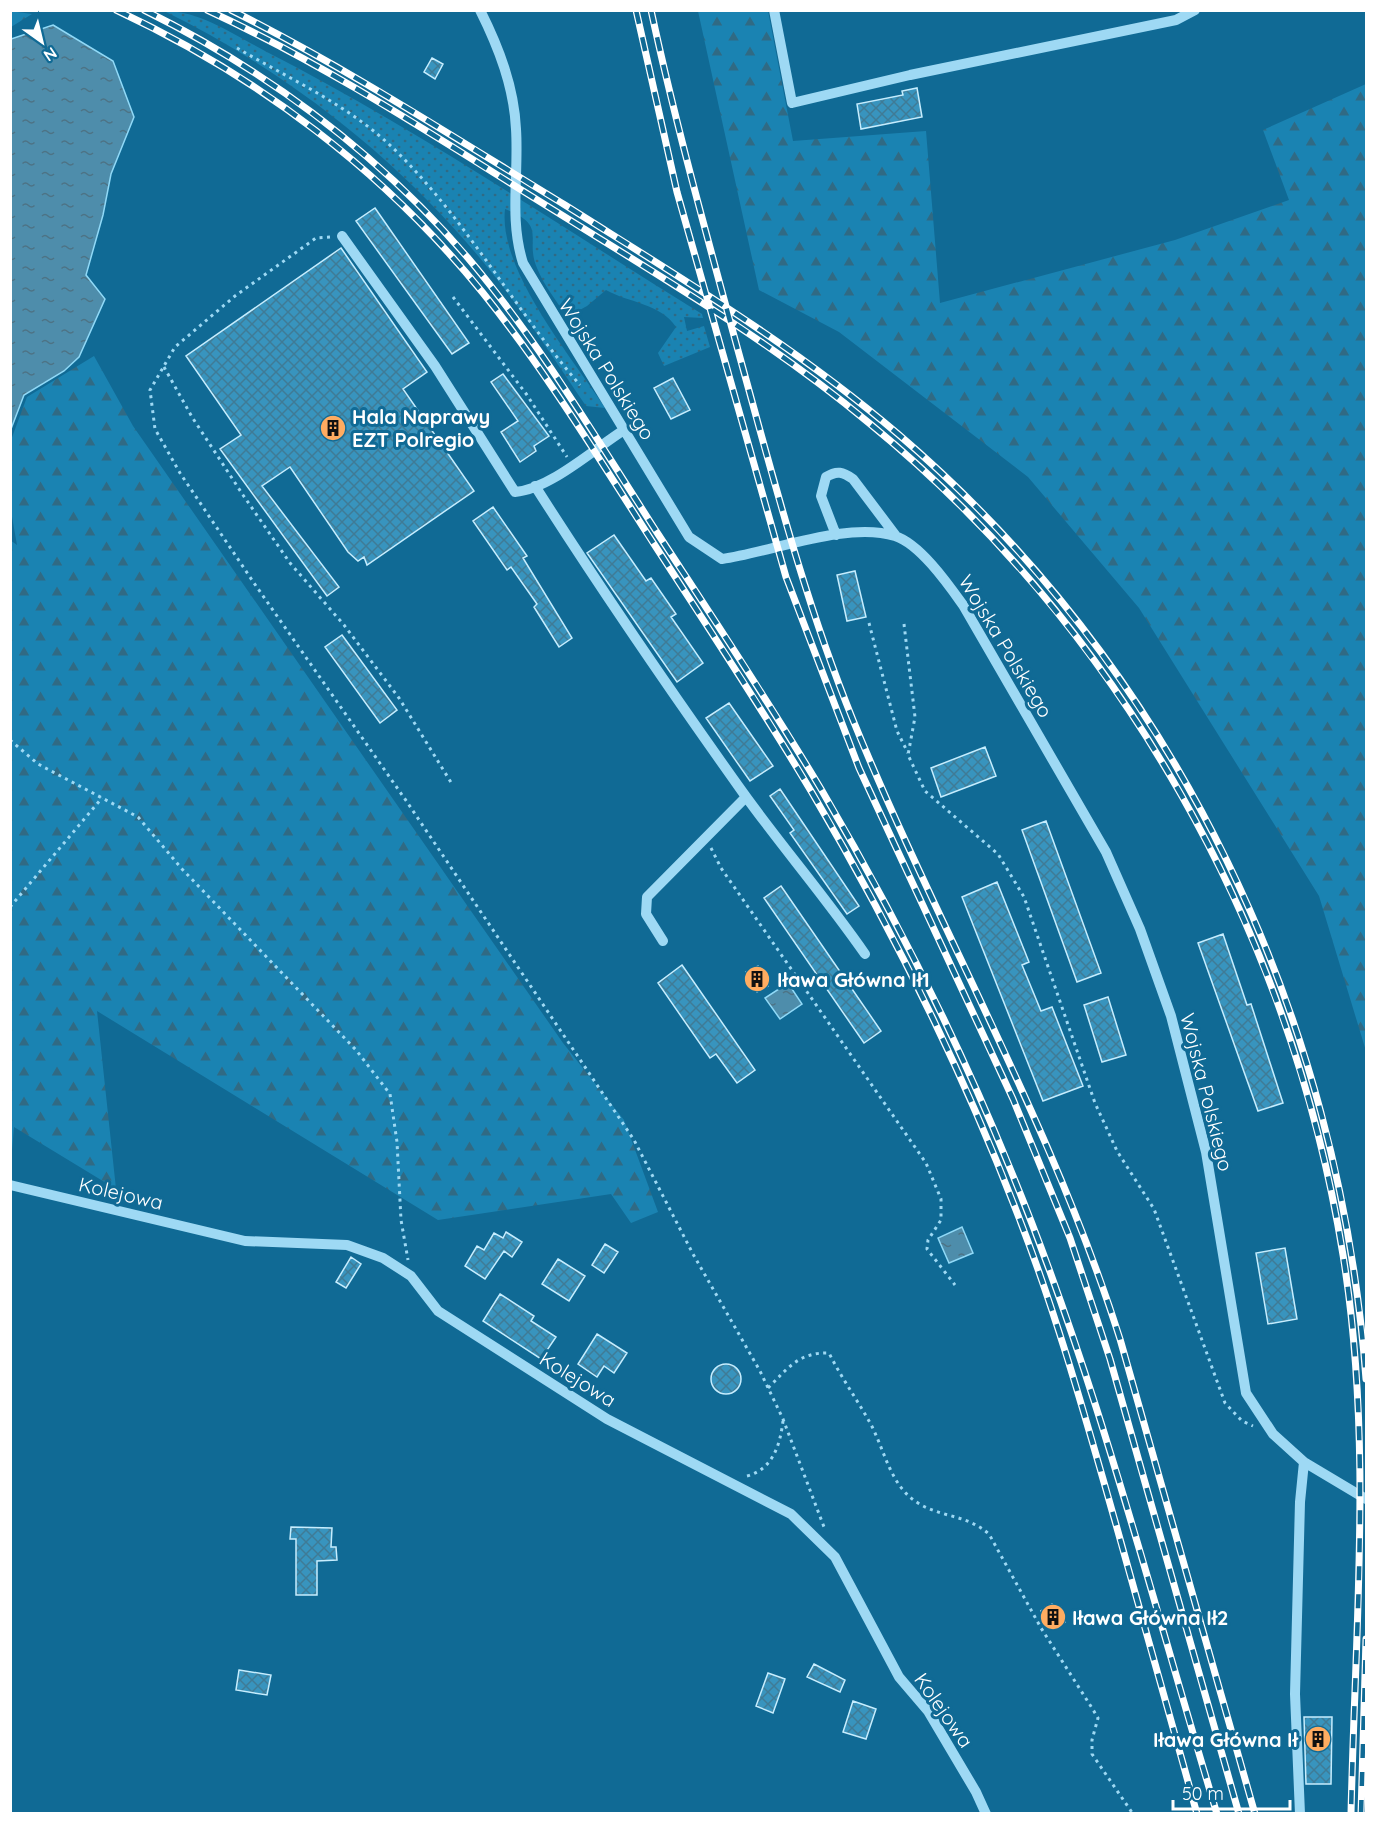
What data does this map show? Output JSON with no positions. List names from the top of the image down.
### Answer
{
  "streets": {
    "street": ["Wojska Polskiego", "Kolejowa"]
  },
  "places": {
    "building": [
      "Hala Naprawy EZT Polregio",
      "Iława Główna Ił1",
      "Iława Główna Ił2",
      "Iława Główna Ił"
    ]
  },
  "scale_bar": "50 m",
  "north": "bottom right"
}
